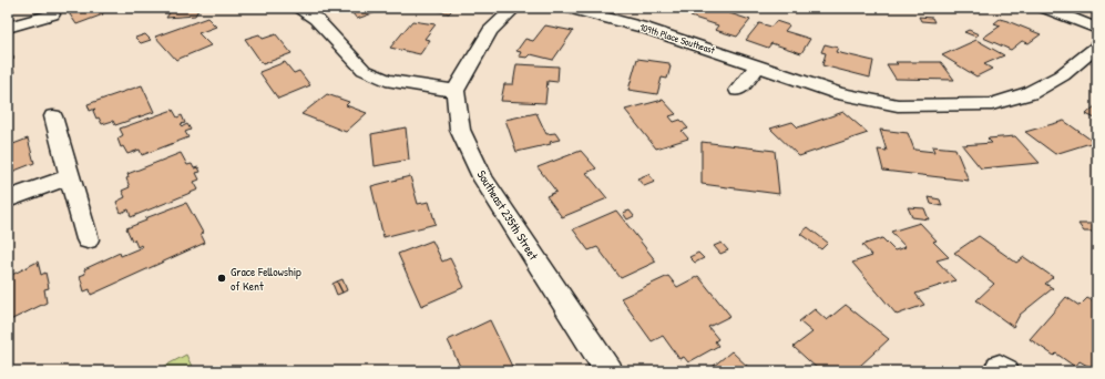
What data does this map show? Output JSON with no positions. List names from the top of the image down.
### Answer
{
  "streets": {
    "street": ["109th Place Southeast", "Southeast 235th Street"]
  },
  "places": ["Grace Fellowship of Kent"]
}
